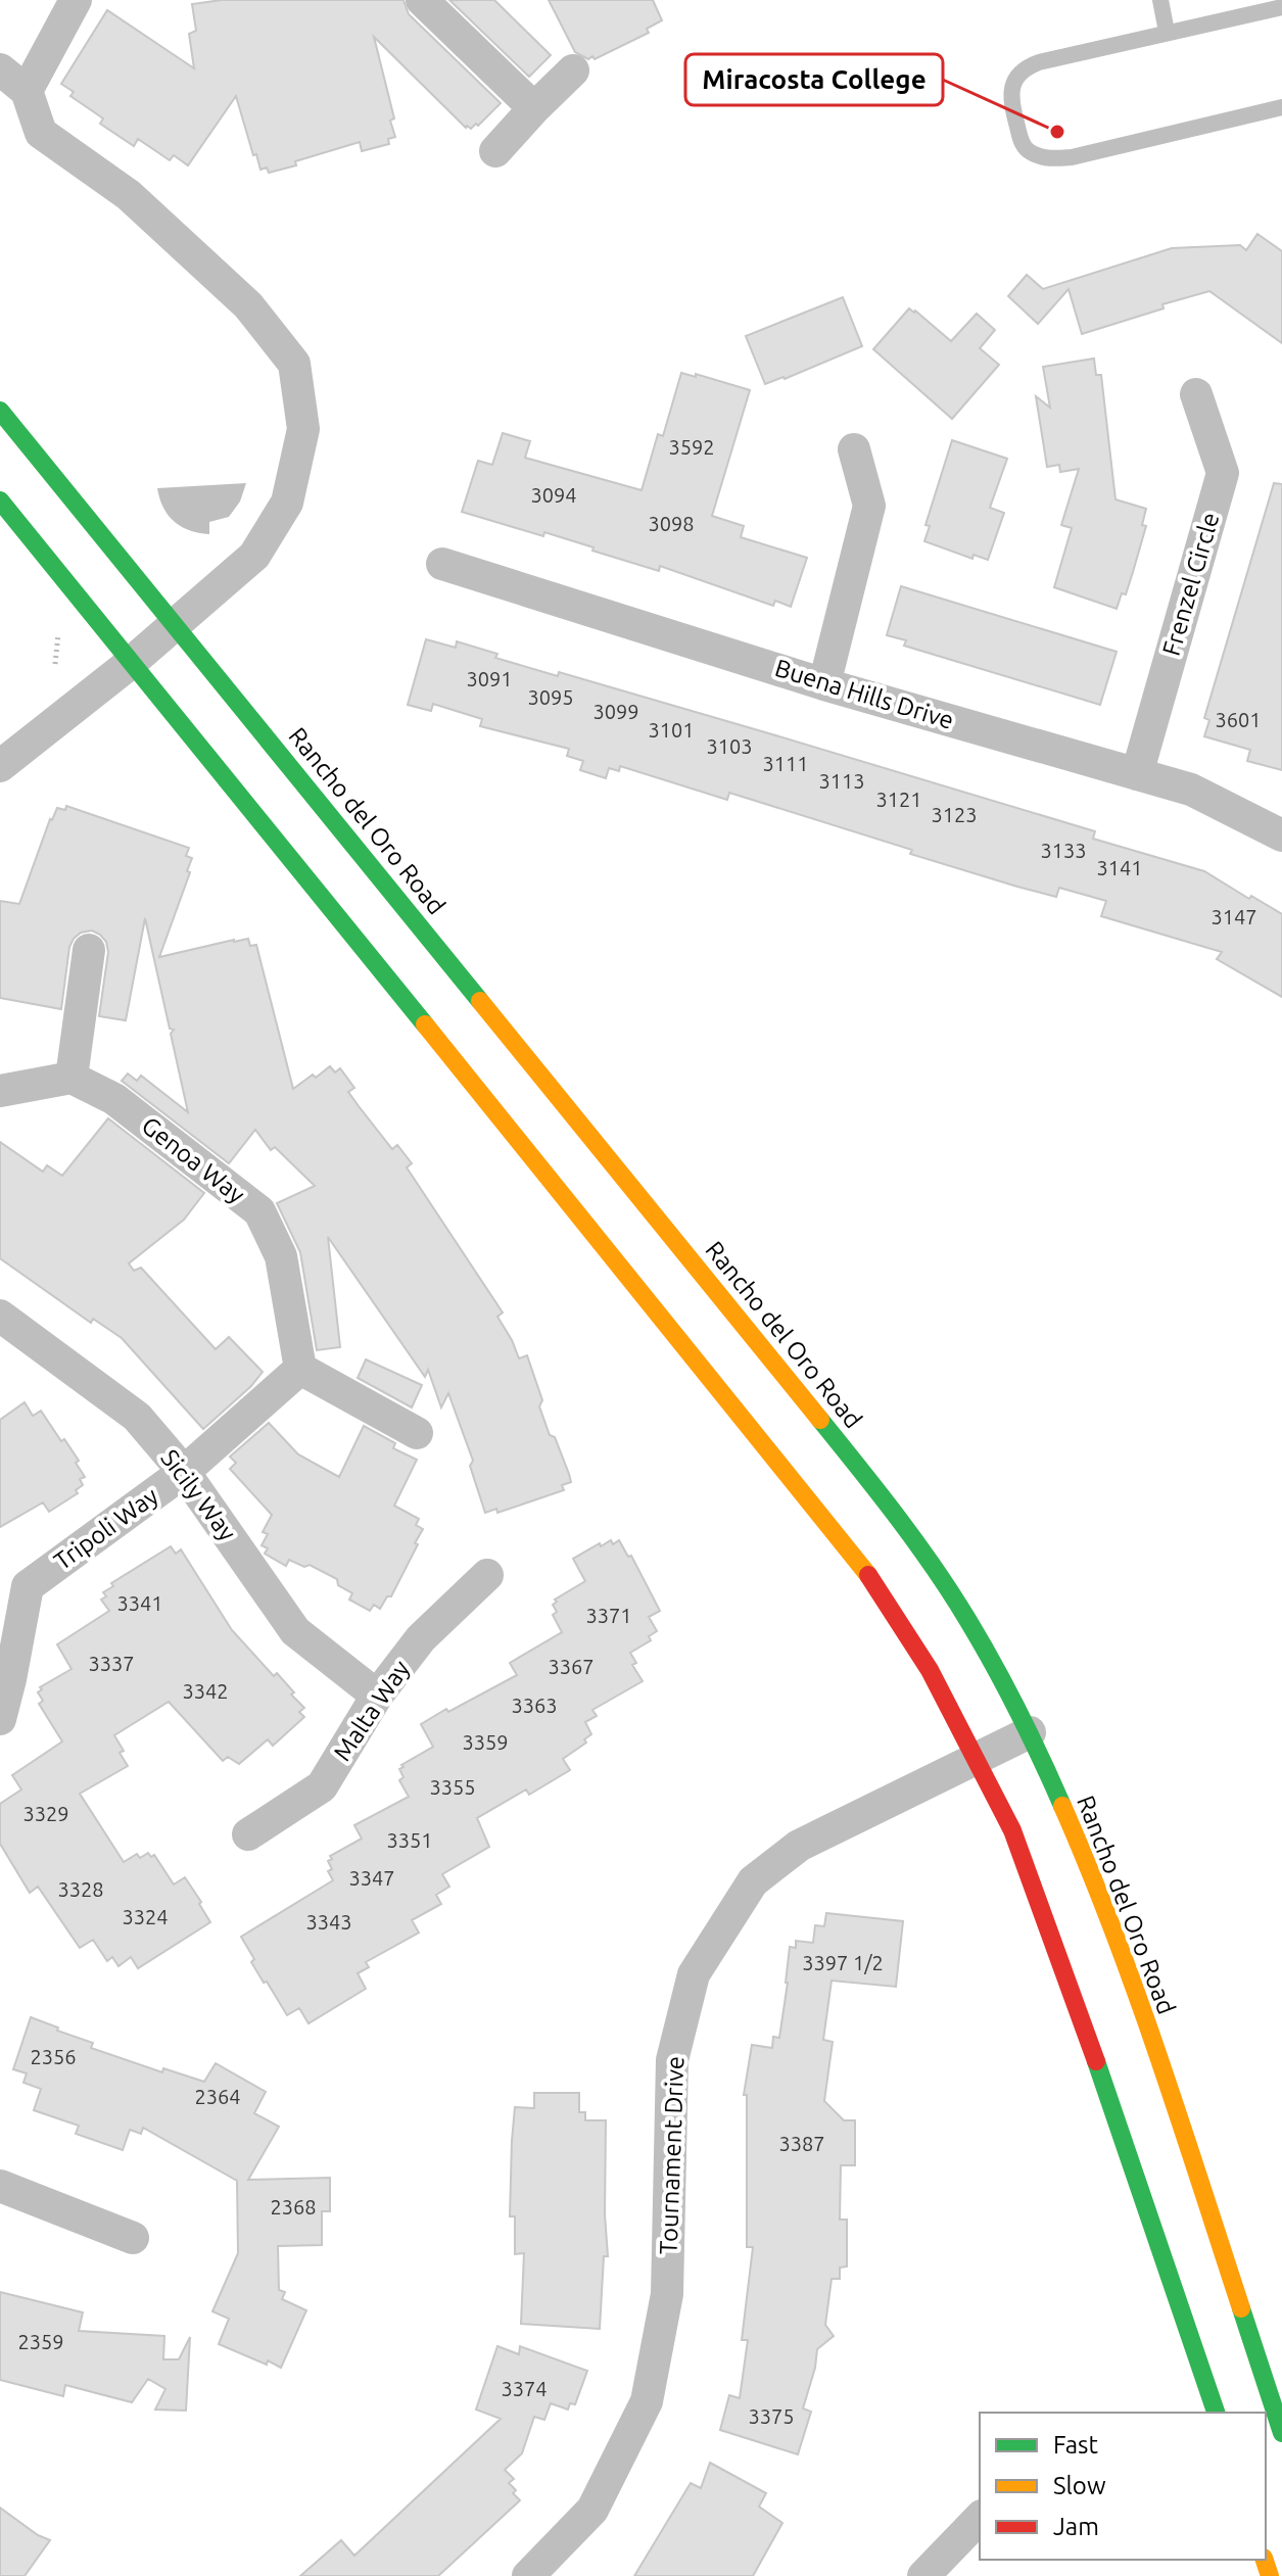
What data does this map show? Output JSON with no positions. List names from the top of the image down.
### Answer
{
  "streets": {
    "main road": ["Rancho del Oro Road"],
    "street": [
      "Frenzel Circle",
      "Buena Hills Drive",
      "Genoa Way",
      "Sicily Way",
      "Tripoli Way",
      "Malta Way",
      "Tournament Drive"
    ]
  },
  "crossings": [
    ["Frenzel Circle", "Buena Hills Drive"],
    ["Rancho del Oro Road", "Tournament Drive"],
    ["Sicily Way", "Tripoli Way"],
    ["Sicily Way", "Malta Way"]
  ],
  "places": ["Miracosta College"],
  "house_numbers": [
    "3592",
    "3094",
    "3098",
    "3091",
    "3095",
    "3099",
    "3601",
    "3101",
    "3103",
    "3111",
    "3113",
    "3121",
    "3123",
    "3133",
    "3141",
    "3147",
    "3341",
    "3371",
    "3337",
    "3367",
    "3342",
    "3363",
    "3359",
    "3355",
    "3329",
    "3351",
    "3347",
    "3328",
    "3324",
    "3343",
    "3397 1/2",
    "2356",
    "2364",
    "3387",
    "2368",
    "2359",
    "3374",
    "3375"
  ],
  "legend": ["Fast", "Slow", "Jam"]
}
